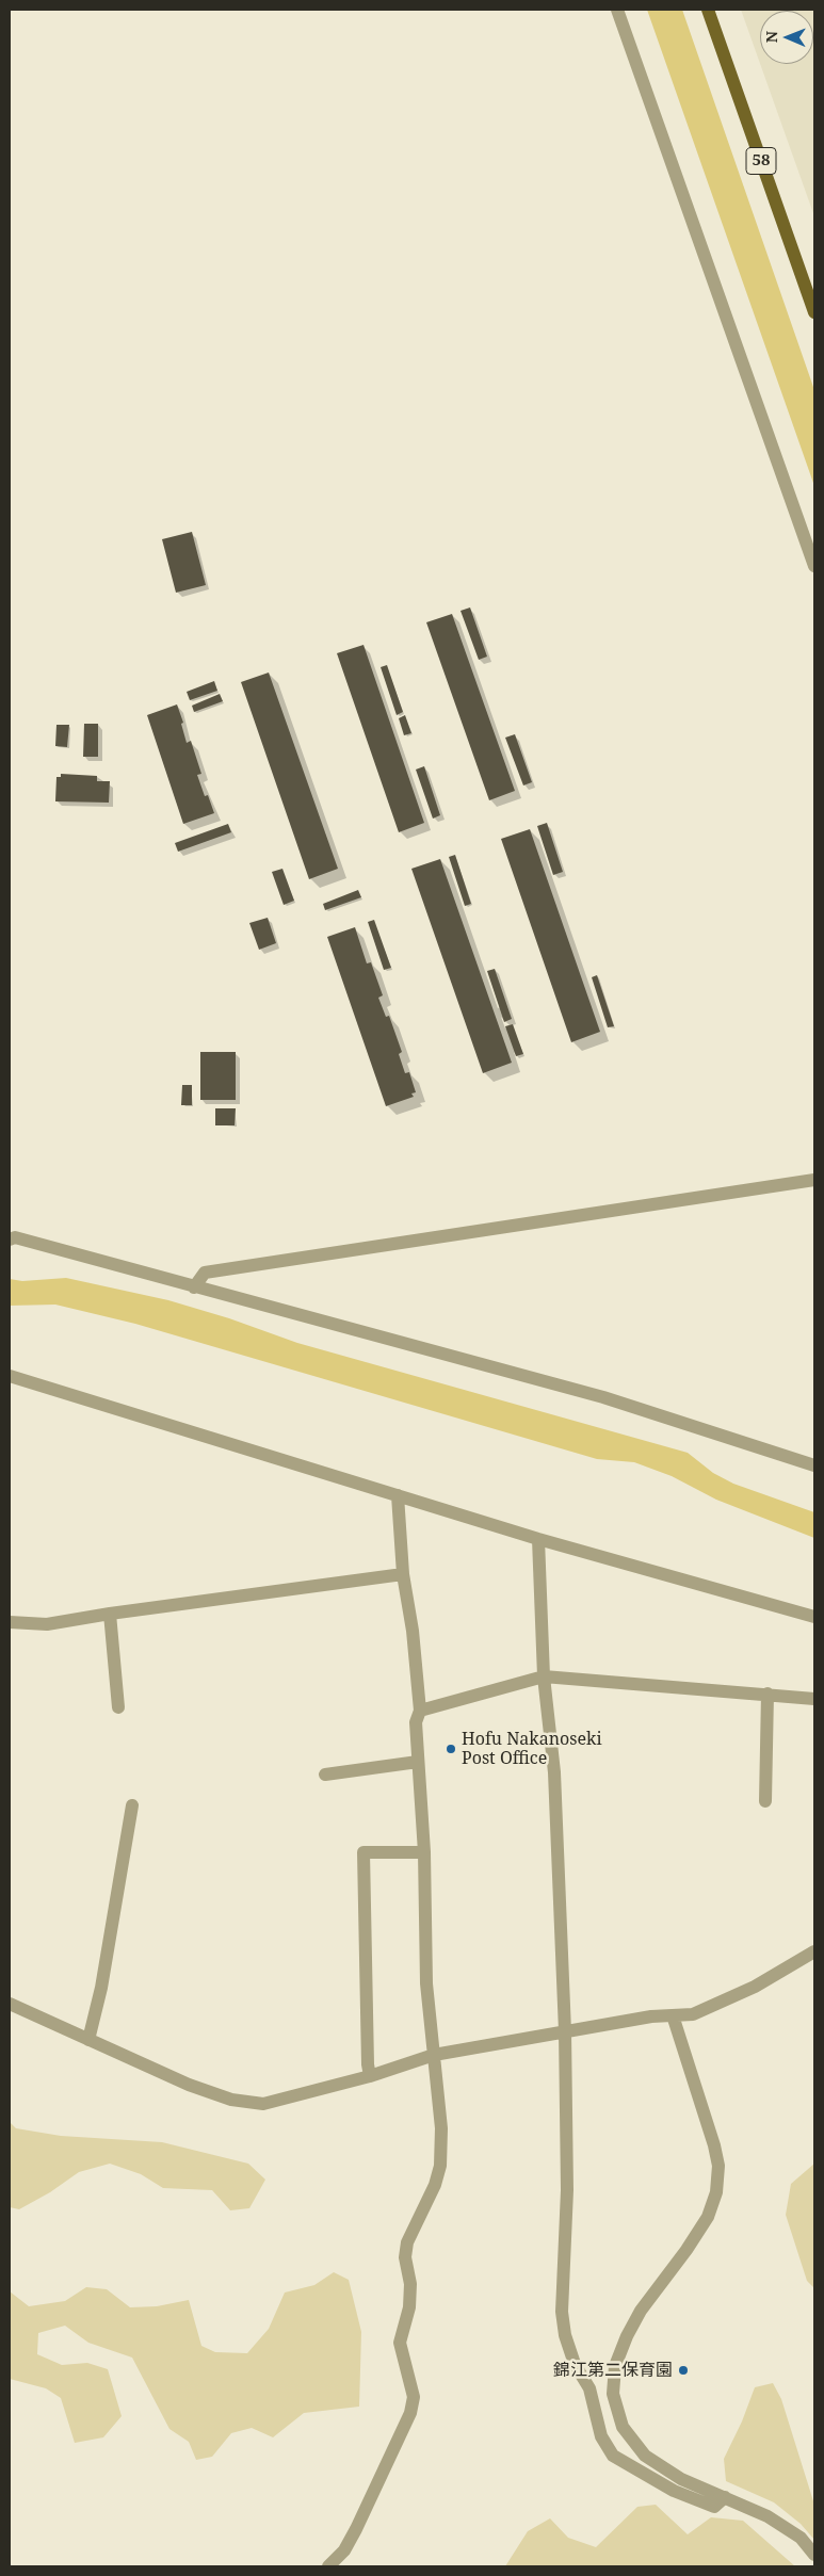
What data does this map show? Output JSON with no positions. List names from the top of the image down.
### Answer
{
  "streets": {
    "main road": ["58"]
  },
  "places": ["Hofu Nakanoseki Post Office", "錦江第二保育園"],
  "north": "left"
}
